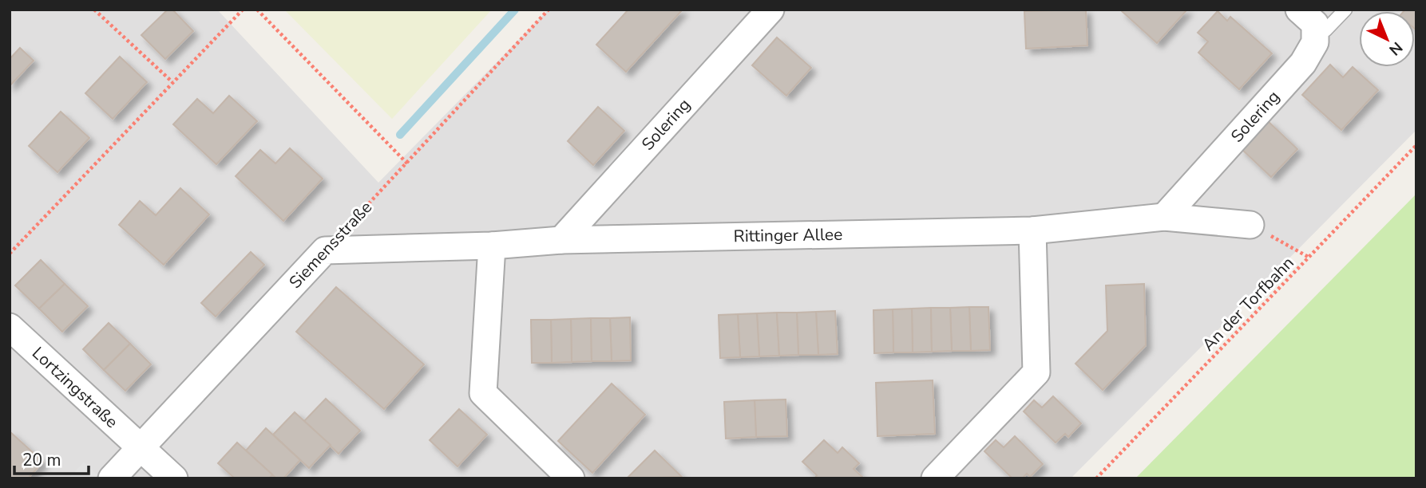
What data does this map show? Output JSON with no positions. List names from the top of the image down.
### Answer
{
  "streets": {
    "street": [
      "Solering",
      "Rittinger Allee",
      "Siemensstraße",
      "Lortzingstraße"
    ],
    "path": ["An der Torfbahn"]
  },
  "crossings": [
    ["Solering", "Rittinger Allee"],
    ["Rittinger Allee", "Siemensstraße"],
    ["Siemensstraße", "Lortzingstraße"]
  ],
  "scale_bar": "20 m",
  "north": "bottom right"
}
